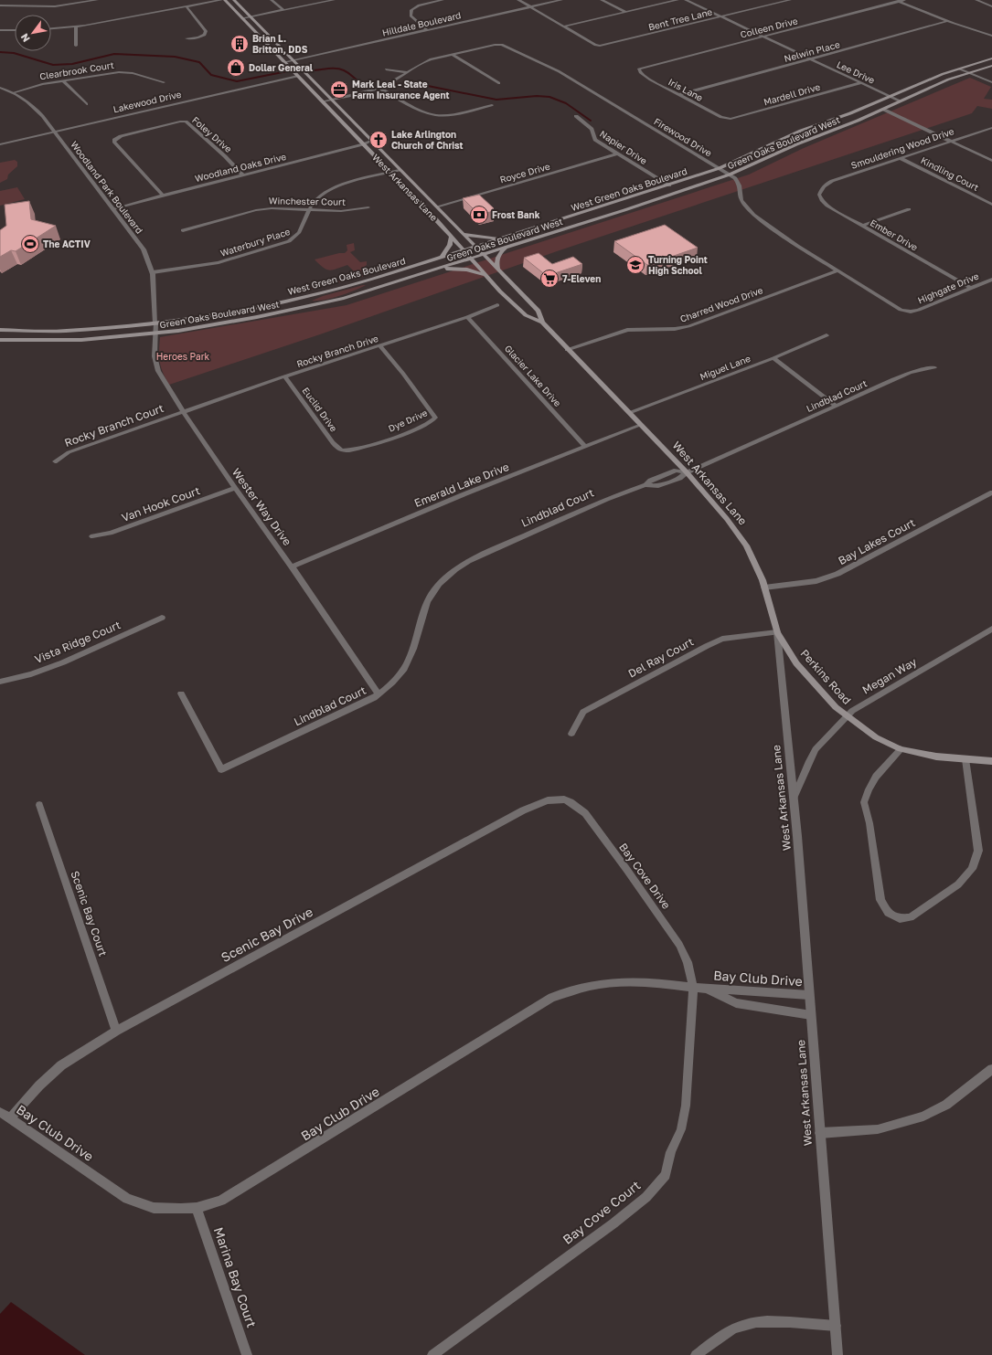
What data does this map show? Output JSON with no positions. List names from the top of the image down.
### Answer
{
  "streets": {
    "main road": [
      "Green Oaks Boulevard West",
      "West Arkansas Lane",
      "West Green Oaks Boulevard",
      "Perkins Road"
    ],
    "street": [
      "Bent Tree Lane",
      "Hilldale Boulevard",
      "Colleen Drive",
      "Nelwin Place",
      "Clearbrook Court",
      "Lee Drive",
      "Iris Lane",
      "Mardell Drive",
      "Lakewood Drive",
      "Foley Drive",
      "Firewood Drive",
      "Napier Drive",
      "Smouldering Wood Drive",
      "Woodland Oaks Drive",
      "Royce Drive",
      "Kindling Court",
      "Woodland Park Boulevard",
      "Winchester Court",
      "Ember Drive",
      "Waterbury Place",
      "Highgate Drive",
      "Charred Wood Drive",
      "Rocky Branch Drive",
      "Miguel Lane",
      "Glacier Lake Drive",
      "Lindblad Court",
      "Euclid Drive",
      "Dye Drive",
      "Rocky Branch Court",
      "Emerald Lake Drive",
      "Van Hook Court",
      "Wester Way Drive",
      "Bay Lakes Court",
      "Vista Ridge Court",
      "Del Ray Court",
      "Megan Way",
      "Bay Cove Drive",
      "Scenic Bay Court",
      "Scenic Bay Drive",
      "Bay Club Drive",
      "Bay Cove Court",
      "Marina Bay Court"
    ]
  },
  "crossings": [
    ["Bent Tree Lane", "Lee Drive"],
    ["Hilldale Boulevard", "West Arkansas Lane"],
    ["Colleen Drive", "Lee Drive"],
    ["Colleen Drive", "Iris Lane"],
    ["Nelwin Place", "Lee Drive"],
    ["Nelwin Place", "Iris Lane"],
    ["Clearbrook Court", "Woodland Park Boulevard"],
    ["Lee Drive", "Mardell Drive"],
    ["Lee Drive", "Green Oaks Boulevard West"],
    ["Lee Drive", "West Green Oaks Boulevard"],
    ["Iris Lane", "Mardell Drive"],
    ["Lakewood Drive", "Woodland Park Boulevard"],
    ["Lakewood Drive", "West Arkansas Lane"],
    ["Foley Drive", "Woodland Oaks Drive"],
    ["Firewood Drive", "Green Oaks Boulevard West"],
    ["Firewood Drive", "West Green Oaks Boulevard"],
    ["Firewood Drive", "Highgate Drive"],
    ["Firewood Drive", "Charred Wood Drive"],
    ["Green Oaks Boulevard West", "West Arkansas Lane"],
    ["Green Oaks Boulevard West", "Wester Way Drive"],
    ["Napier Drive", "Royce Drive"],
    ["Napier Drive", "West Green Oaks Boulevard"],
    ["Smouldering Wood Drive", "Kindling Court"],
    ["Smouldering Wood Drive", "Ember Drive"],
    ["Woodland Oaks Drive", "Woodland Park Boulevard"],
    ["Woodland Oaks Drive", "West Arkansas Lane"],
    ["Royce Drive", "West Arkansas Lane"],
    ["Woodland Park Boulevard", "West Green Oaks Boulevard"],
    ["Woodland Park Boulevard", "Waterbury Place"],
    ["Woodland Park Boulevard", "Wester Way Drive"],
    ["West Arkansas Lane", "West Green Oaks Boulevard"],
    ["West Arkansas Lane", "Waterbury Place"],
    ["West Arkansas Lane", "Charred Wood Drive"],
    ["West Arkansas Lane", "Miguel Lane"],
    ["West Arkansas Lane", "Lindblad Court"],
    ["West Arkansas Lane", "Emerald Lake Drive"],
    ["West Arkansas Lane", "Bay Lakes Court"],
    ["West Arkansas Lane", "Del Ray Court"],
    ["West Arkansas Lane", "Megan Way"],
    ["West Arkansas Lane", "Perkins Road"],
    ["West Arkansas Lane", "Bay Club Drive"],
    ["West Green Oaks Boulevard", "Wester Way Drive"],
    ["Winchester Court", "Waterbury Place"],
    ["Ember Drive", "Highgate Drive"],
    ["Rocky Branch Drive", "Glacier Lake Drive"],
    ["Rocky Branch Drive", "Euclid Drive"],
    ["Rocky Branch Drive", "Dye Drive"],
    ["Rocky Branch Drive", "Rocky Branch Court"],
    ["Rocky Branch Drive", "Wester Way Drive"],
    ["Glacier Lake Drive", "Emerald Lake Drive"],
    ["Lindblad Court", "Wester Way Drive"],
    ["Euclid Drive", "Dye Drive"],
    ["Rocky Branch Court", "Wester Way Drive"],
    ["Emerald Lake Drive", "Wester Way Drive"],
    ["Van Hook Court", "Wester Way Drive"],
    ["Del Ray Court", "Perkins Road"],
    ["Megan Way", "Perkins Road"],
    ["Bay Cove Drive", "Scenic Bay Drive"],
    ["Bay Cove Drive", "Bay Club Drive"],
    ["Bay Cove Drive", "Bay Cove Court"],
    ["Scenic Bay Court", "Scenic Bay Drive"],
    ["Scenic Bay Drive", "Bay Club Drive"],
    ["Bay Club Drive", "Bay Cove Court"],
    ["Bay Club Drive", "Marina Bay Court"]
  ],
  "parks": ["Heroes Park"],
  "places": {
    "building": ["Brian L. Britton, DDS"],
    "shop": ["Dollar General"],
    "office": ["Mark Leal - State Farm Insurance Agent"],
    "church": ["Lake Arlington Church of Christ"],
    "bank": ["Frost Bank"],
    "sports": ["The ACTIV"],
    "school or university": ["Turning Point High School"],
    "supermarket": ["7-Eleven"]
  },
  "north": "bottom left"
}
